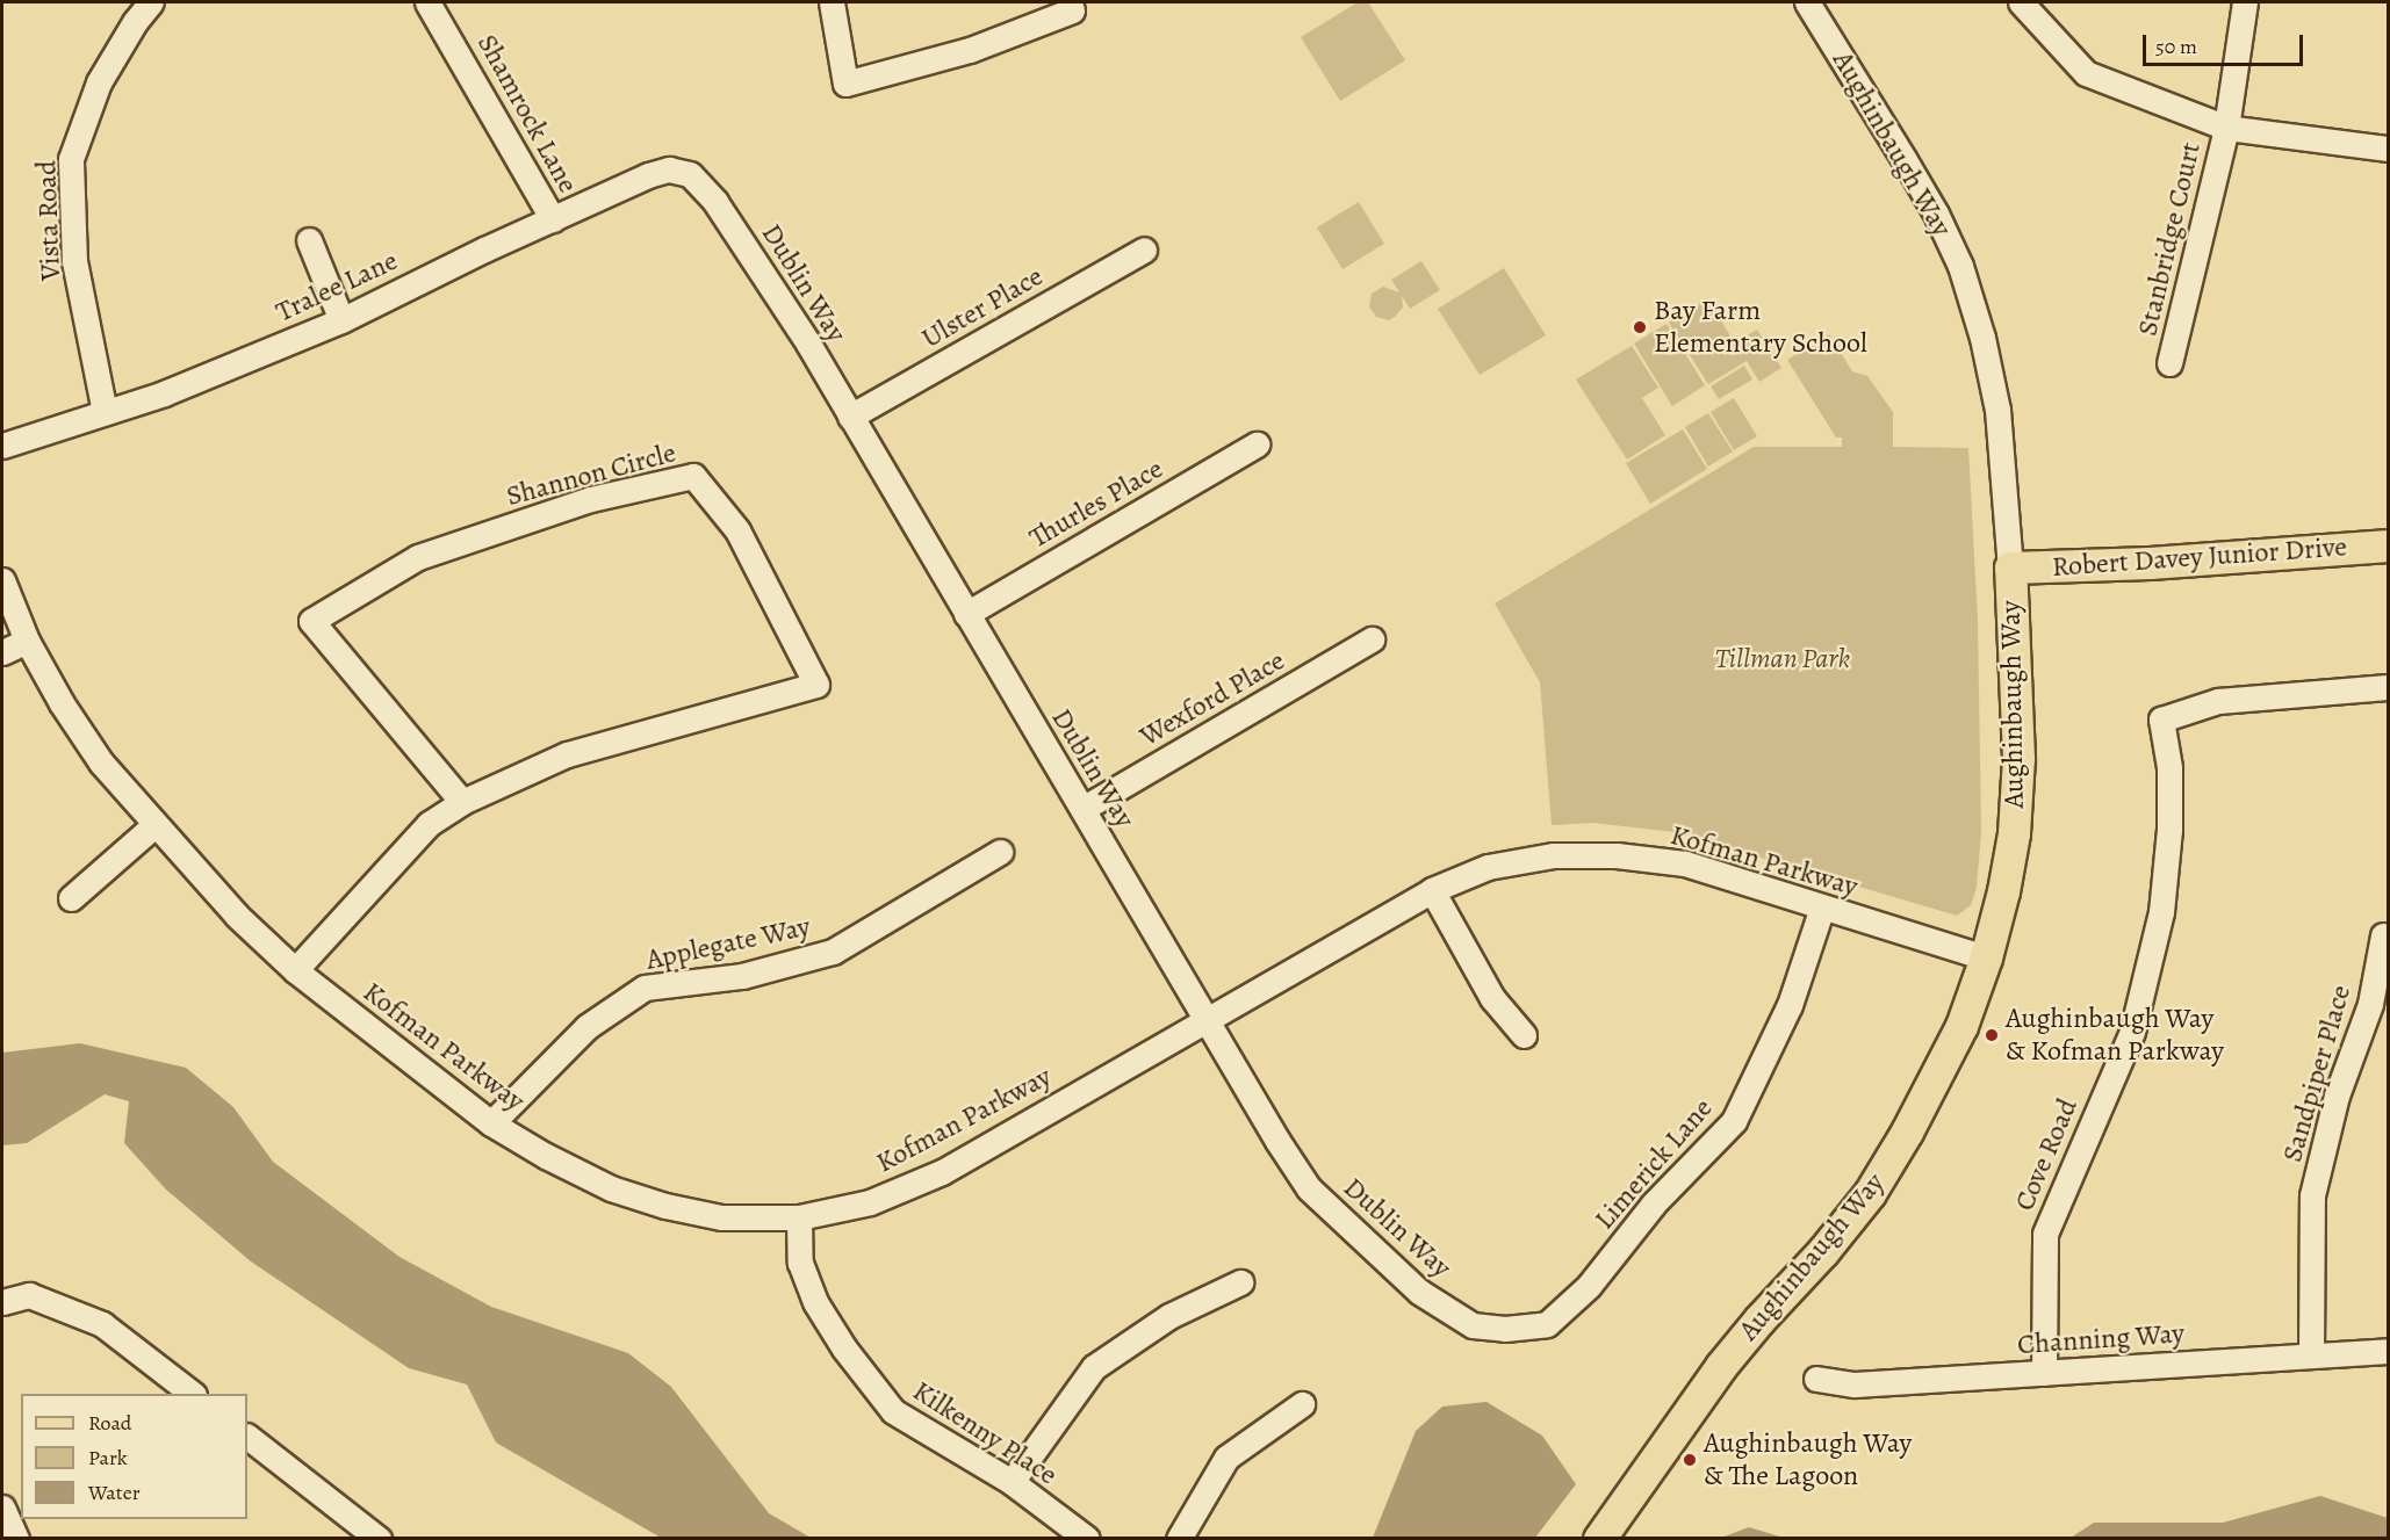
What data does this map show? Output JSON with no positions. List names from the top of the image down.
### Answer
{
  "streets": {
    "main road": ["Aughinbaugh Way", "Robert Davey Junior Drive"],
    "street": [
      "Shamrock Lane",
      "Vista Road",
      "Stanbridge Court",
      "Dublin Way",
      "Tralee Lane",
      "Ulster Place",
      "Shannon Circle",
      "Thurles Place",
      "Wexford Place",
      "Kofman Parkway",
      "Applegate Way",
      "Sandpiper Place",
      "Cove Road",
      "Limerick Lane",
      "Channing Way",
      "Kilkenny Place"
    ]
  },
  "crossings": [
    ["Shamrock Lane", "Tralee Lane"],
    ["Aughinbaugh Way", "Robert Davey Junior Drive"],
    ["Aughinbaugh Way", "Kofman Parkway"],
    ["Vista Road", "Tralee Lane"],
    ["Dublin Way", "Tralee Lane"],
    ["Dublin Way", "Ulster Place"],
    ["Dublin Way", "Thurles Place"],
    ["Dublin Way", "Wexford Place"],
    ["Dublin Way", "Kofman Parkway"],
    ["Dublin Way", "Limerick Lane"],
    ["Shannon Circle", "Kofman Parkway"],
    ["Kofman Parkway", "Applegate Way"],
    ["Kofman Parkway", "Limerick Lane"],
    ["Kofman Parkway", "Kilkenny Place"],
    ["Sandpiper Place", "Channing Way"],
    ["Cove Road", "Channing Way"]
  ],
  "parks": ["Tillman Park"],
  "places": ["Bay Farm Elementary School", "Aughinbaugh Way & Kofman Parkway", "Aughinbaugh Way & The Lagoon"],
  "legend": ["Road", "Park", "Water"],
  "scale_bar": "50 m"
}
